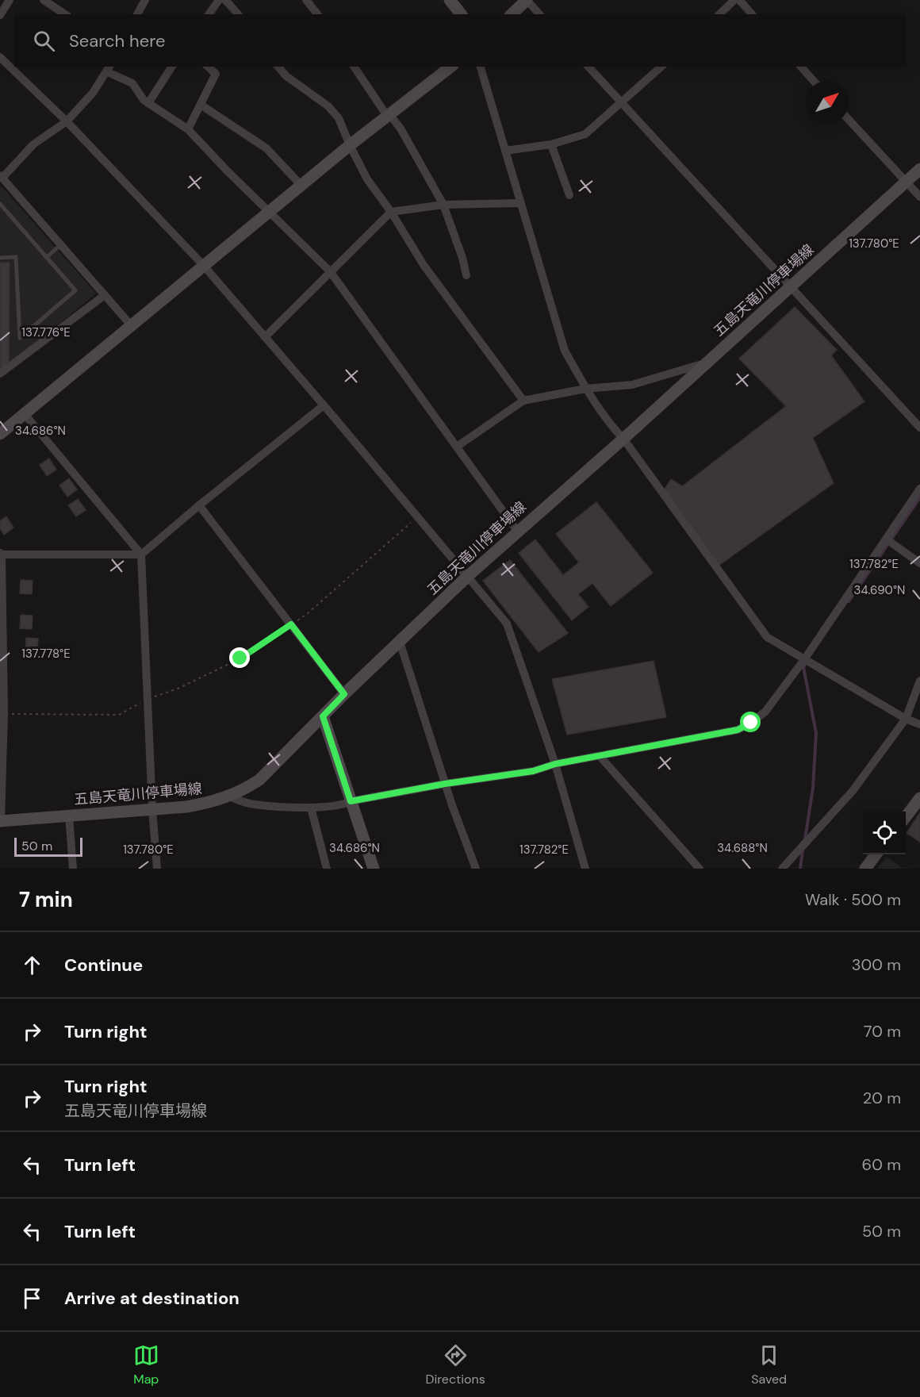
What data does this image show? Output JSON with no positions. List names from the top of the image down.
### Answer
{
  "streets": {
    "main road": ["五島天竜川停車場線"]
  },
  "scale_bar": "50 m",
  "north": "top right",
  "page": {
    "search": "Search here",
    "scale": "50 m",
    "heading": ["7 min", "Walk · 500 m"],
    "list": [
      ["Continue", "300 m"],
      ["Turn right", "70 m"],
      ["Turn right", "五島天竜川停車場線", "20 m"],
      ["Turn left", "60 m"],
      ["Turn left", "50 m"],
      "Arrive at destination"
    ],
    "nav": ["Map", "Directions", "Saved"]
  },
  "coordinates": [
    "137.780°E",
    "137.776°E",
    "34.686°N",
    "137.782°E",
    "34.690°N",
    "137.778°E",
    "34.688°N"
  ]
}
